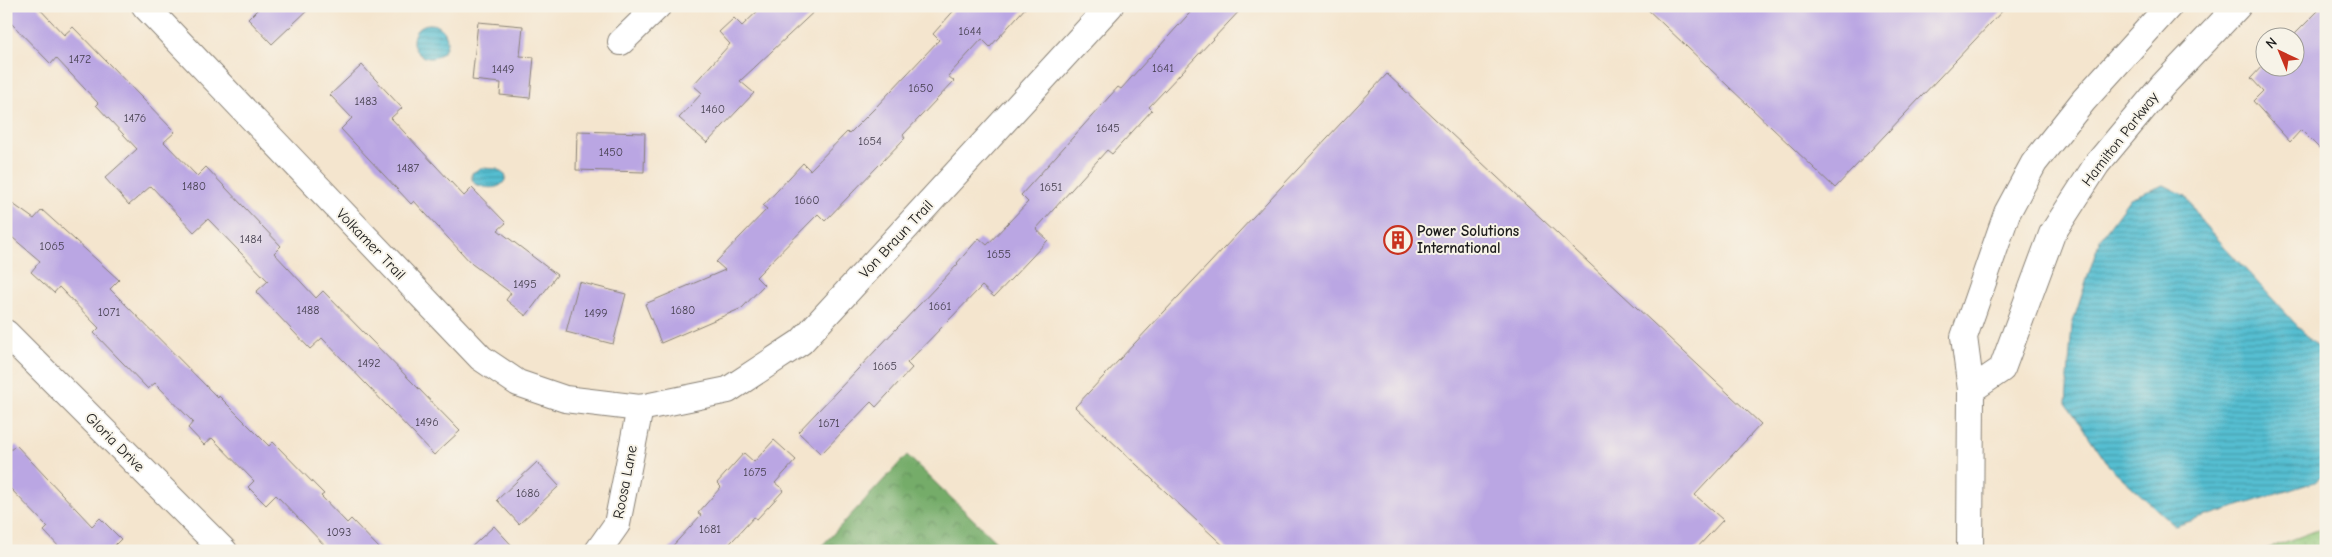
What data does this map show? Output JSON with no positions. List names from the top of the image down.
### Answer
{
  "streets": {
    "street": [
      "Hamilton Parkway",
      "Von Braun Trail",
      "Volkamer Trail",
      "Gloria Drive",
      "Roosa Lane"
    ]
  },
  "crossings": [
    ["Von Braun Trail", "Volkamer Trail"],
    ["Von Braun Trail", "Roosa Lane"],
    ["Volkamer Trail", "Roosa Lane"]
  ],
  "places": {
    "building": ["Power Solutions International"]
  },
  "house_numbers": [
    "1644",
    "1472",
    "1641",
    "1449",
    "1650",
    "1483",
    "1460",
    "1476",
    "1645",
    "1654",
    "1450",
    "1487",
    "1480",
    "1651",
    "1660",
    "1484",
    "1065",
    "1655",
    "1495",
    "1661",
    "1488",
    "1680",
    "1071",
    "1499",
    "1492",
    "1665",
    "1496",
    "1671",
    "1675",
    "1686",
    "1681",
    "1093"
  ],
  "north": "top left"
}
